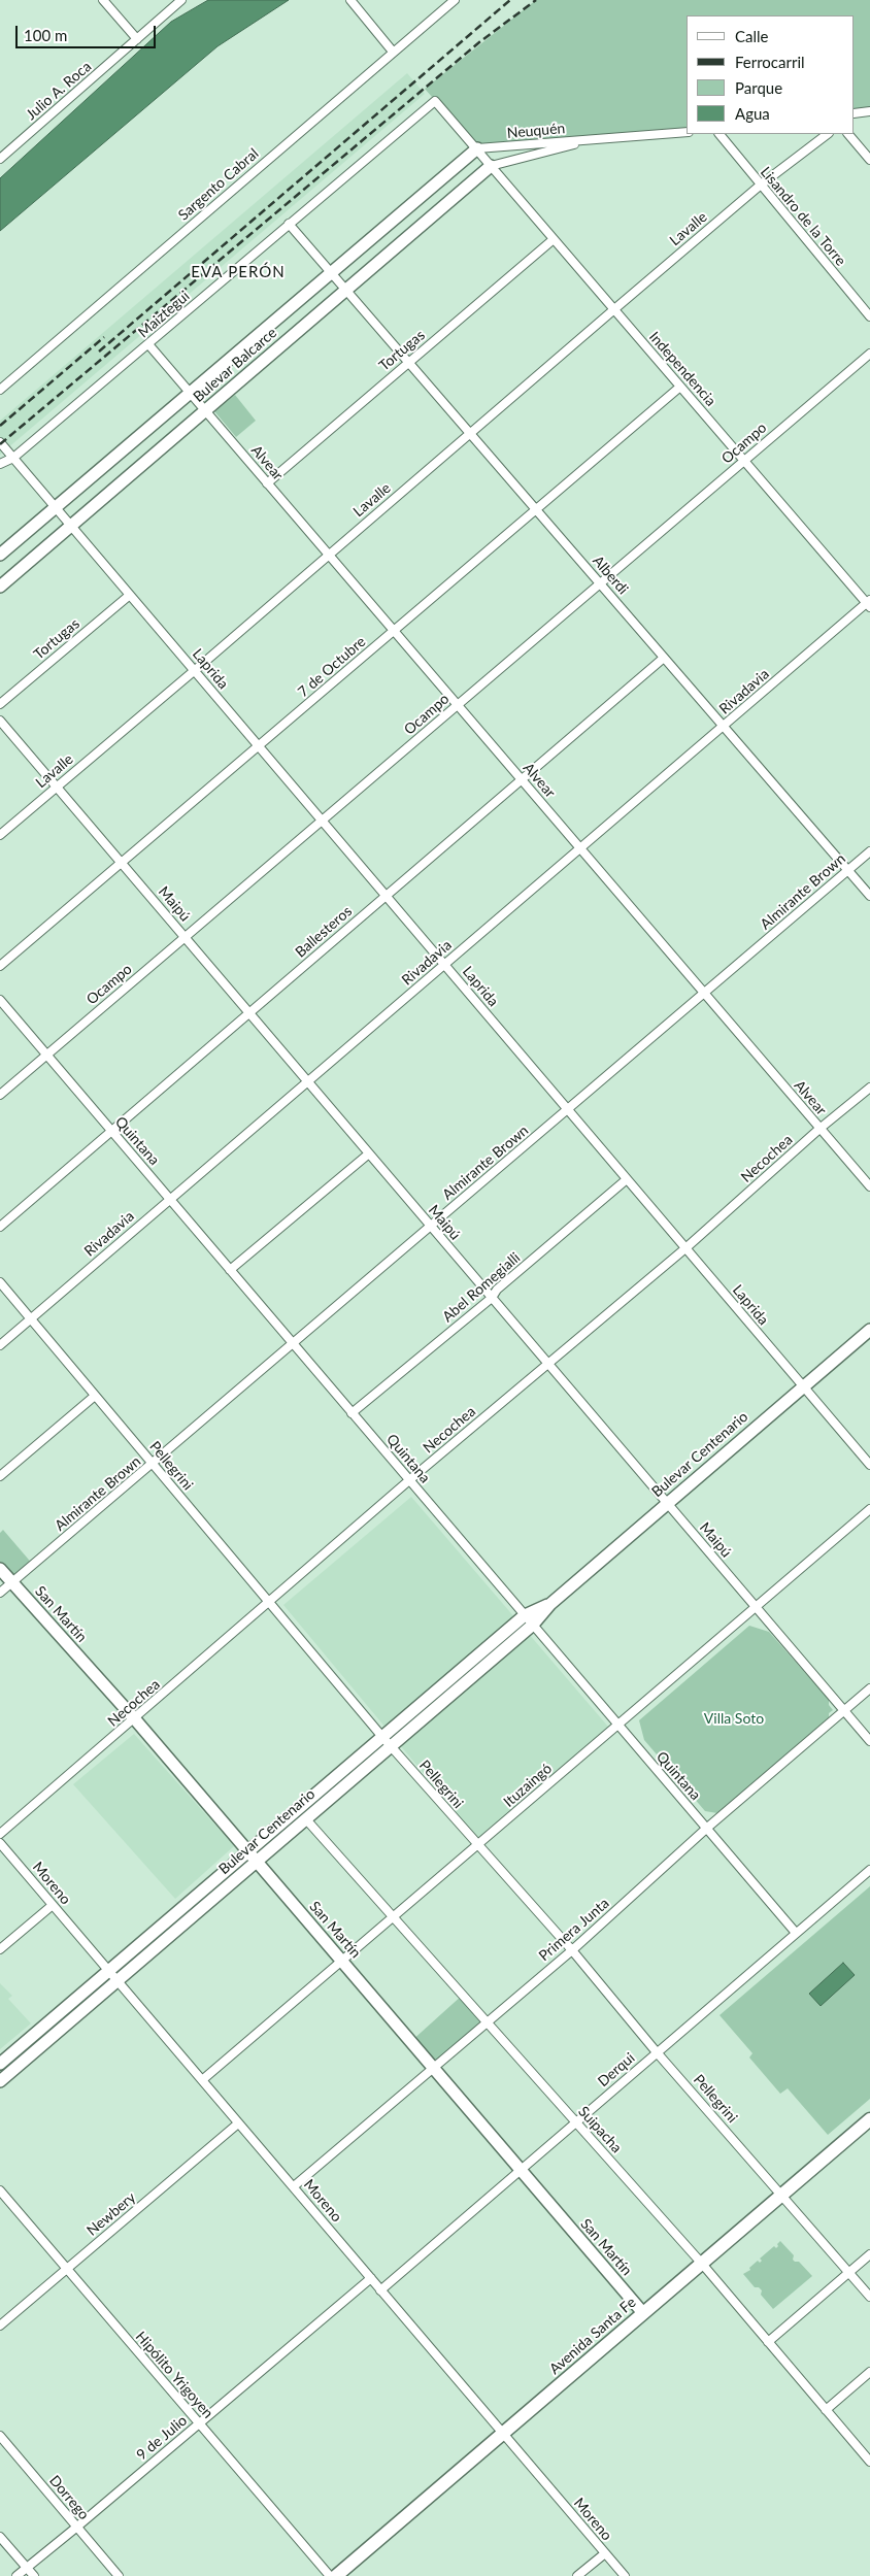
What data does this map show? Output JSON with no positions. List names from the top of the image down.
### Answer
{
  "streets": {
    "main road": [
      "Bulevar Balcarce",
      "Bulevar Centenario",
      "San Martín",
      "Avenida Santa Fe"
    ],
    "street": [
      "Julio A. Roca",
      "Neuquén",
      "Sargento Cabral",
      "Lisandro de la Torre",
      "Lavalle",
      "Maiztegui",
      "Tortugas",
      "Independencia",
      "Ocampo",
      "Alvear",
      "Alberdi",
      "7 de Octubre",
      "Laprida",
      "Rivadavia",
      "Almirante Brown",
      "Maipú",
      "Ballesteros",
      "Quintana",
      "Necochea",
      "Abel Romegialli",
      "Pellegrini",
      "Ituzaingó",
      "Moreno",
      "Primera Junta",
      "Derqui",
      "Suipacha",
      "Newbery",
      "Hipólito Yrigoyen",
      "9 de Julio",
      "Dorrego"
    ]
  },
  "crossings": [
    ["Neuquén", "Bulevar Balcarce"],
    ["Neuquén", "Independencia"],
    ["Lisandro de la Torre", "Lavalle"],
    ["Lavalle", "Independencia"],
    ["Lavalle", "Alvear"],
    ["Lavalle", "Alberdi"],
    ["Lavalle", "Laprida"],
    ["Lavalle", "Maipú"],
    ["Maiztegui", "Independencia"],
    ["Maiztegui", "Alvear"],
    ["Maiztegui", "Alberdi"],
    ["Maiztegui", "Laprida"],
    ["Tortugas", "Independencia"],
    ["Tortugas", "Alvear"],
    ["Tortugas", "Alberdi"],
    ["Tortugas", "Laprida"],
    ["Bulevar Balcarce", "Independencia"],
    ["Bulevar Balcarce", "Alvear"],
    ["Bulevar Balcarce", "Alberdi"],
    ["Bulevar Balcarce", "Laprida"],
    ["Independencia", "Ocampo"],
    ["Independencia", "7 de Octubre"],
    ["Independencia", "Rivadavia"],
    ["Ocampo", "Alvear"],
    ["Ocampo", "Alberdi"],
    ["Ocampo", "Laprida"],
    ["Ocampo", "Maipú"],
    ["Ocampo", "Quintana"],
    ["Alvear", "7 de Octubre"],
    ["Alvear", "Rivadavia"],
    ["Alvear", "Almirante Brown"],
    ["Alvear", "Ballesteros"],
    ["Alvear", "Necochea"],
    ["Alberdi", "7 de Octubre"],
    ["Alberdi", "Rivadavia"],
    ["Alberdi", "Almirante Brown"],
    ["Alberdi", "Ballesteros"],
    ["7 de Octubre", "Laprida"],
    ["7 de Octubre", "Maipú"],
    ["Laprida", "Rivadavia"],
    ["Laprida", "Almirante Brown"],
    ["Laprida", "Ballesteros"],
    ["Laprida", "Necochea"],
    ["Laprida", "Abel Romegialli"],
    ["Laprida", "Bulevar Centenario"],
    ["Rivadavia", "Maipú"],
    ["Rivadavia", "Quintana"],
    ["Rivadavia", "Pellegrini"],
    ["Almirante Brown", "Maipú"],
    ["Almirante Brown", "Quintana"],
    ["Almirante Brown", "Pellegrini"],
    ["Almirante Brown", "San Martín"],
    ["Maipú", "Ballesteros"],
    ["Maipú", "Necochea"],
    ["Maipú", "Abel Romegialli"],
    ["Maipú", "Bulevar Centenario"],
    ["Maipú", "Ituzaingó"],
    ["Maipú", "Primera Junta"],
    ["Ballesteros", "Quintana"],
    ["Quintana", "Necochea"],
    ["Quintana", "Abel Romegialli"],
    ["Quintana", "Bulevar Centenario"],
    ["Quintana", "Ituzaingó"],
    ["Quintana", "Primera Junta"],
    ["Quintana", "Derqui"],
    ["Necochea", "Pellegrini"],
    ["Necochea", "San Martín"],
    ["Bulevar Centenario", "Pellegrini"],
    ["Bulevar Centenario", "San Martín"],
    ["Bulevar Centenario", "Moreno"],
    ["Bulevar Centenario", "Suipacha"],
    ["Pellegrini", "Ituzaingó"],
    ["Pellegrini", "Primera Junta"],
    ["Pellegrini", "Derqui"],
    ["Pellegrini", "Avenida Santa Fe"],
    ["San Martín", "Ituzaingó"],
    ["San Martín", "Primera Junta"],
    ["San Martín", "Derqui"],
    ["San Martín", "Avenida Santa Fe"],
    ["Ituzaingó", "Moreno"],
    ["Ituzaingó", "Suipacha"],
    ["Moreno", "Primera Junta"],
    ["Moreno", "Derqui"],
    ["Moreno", "Newbery"],
    ["Moreno", "Avenida Santa Fe"],
    ["Moreno", "9 de Julio"],
    ["Primera Junta", "Suipacha"],
    ["Derqui", "Suipacha"],
    ["Suipacha", "Avenida Santa Fe"],
    ["Newbery", "Hipólito Yrigoyen"],
    ["Hipólito Yrigoyen", "9 de Julio"],
    ["9 de Julio", "Dorrego"]
  ],
  "districts": ["EVA PERÓN"],
  "parks": ["Villa Soto"],
  "legend": [
    "Calle",
    "Ferrocarril",
    "Parque",
    "Agua"
  ],
  "scale_bar": "100 m"
}
